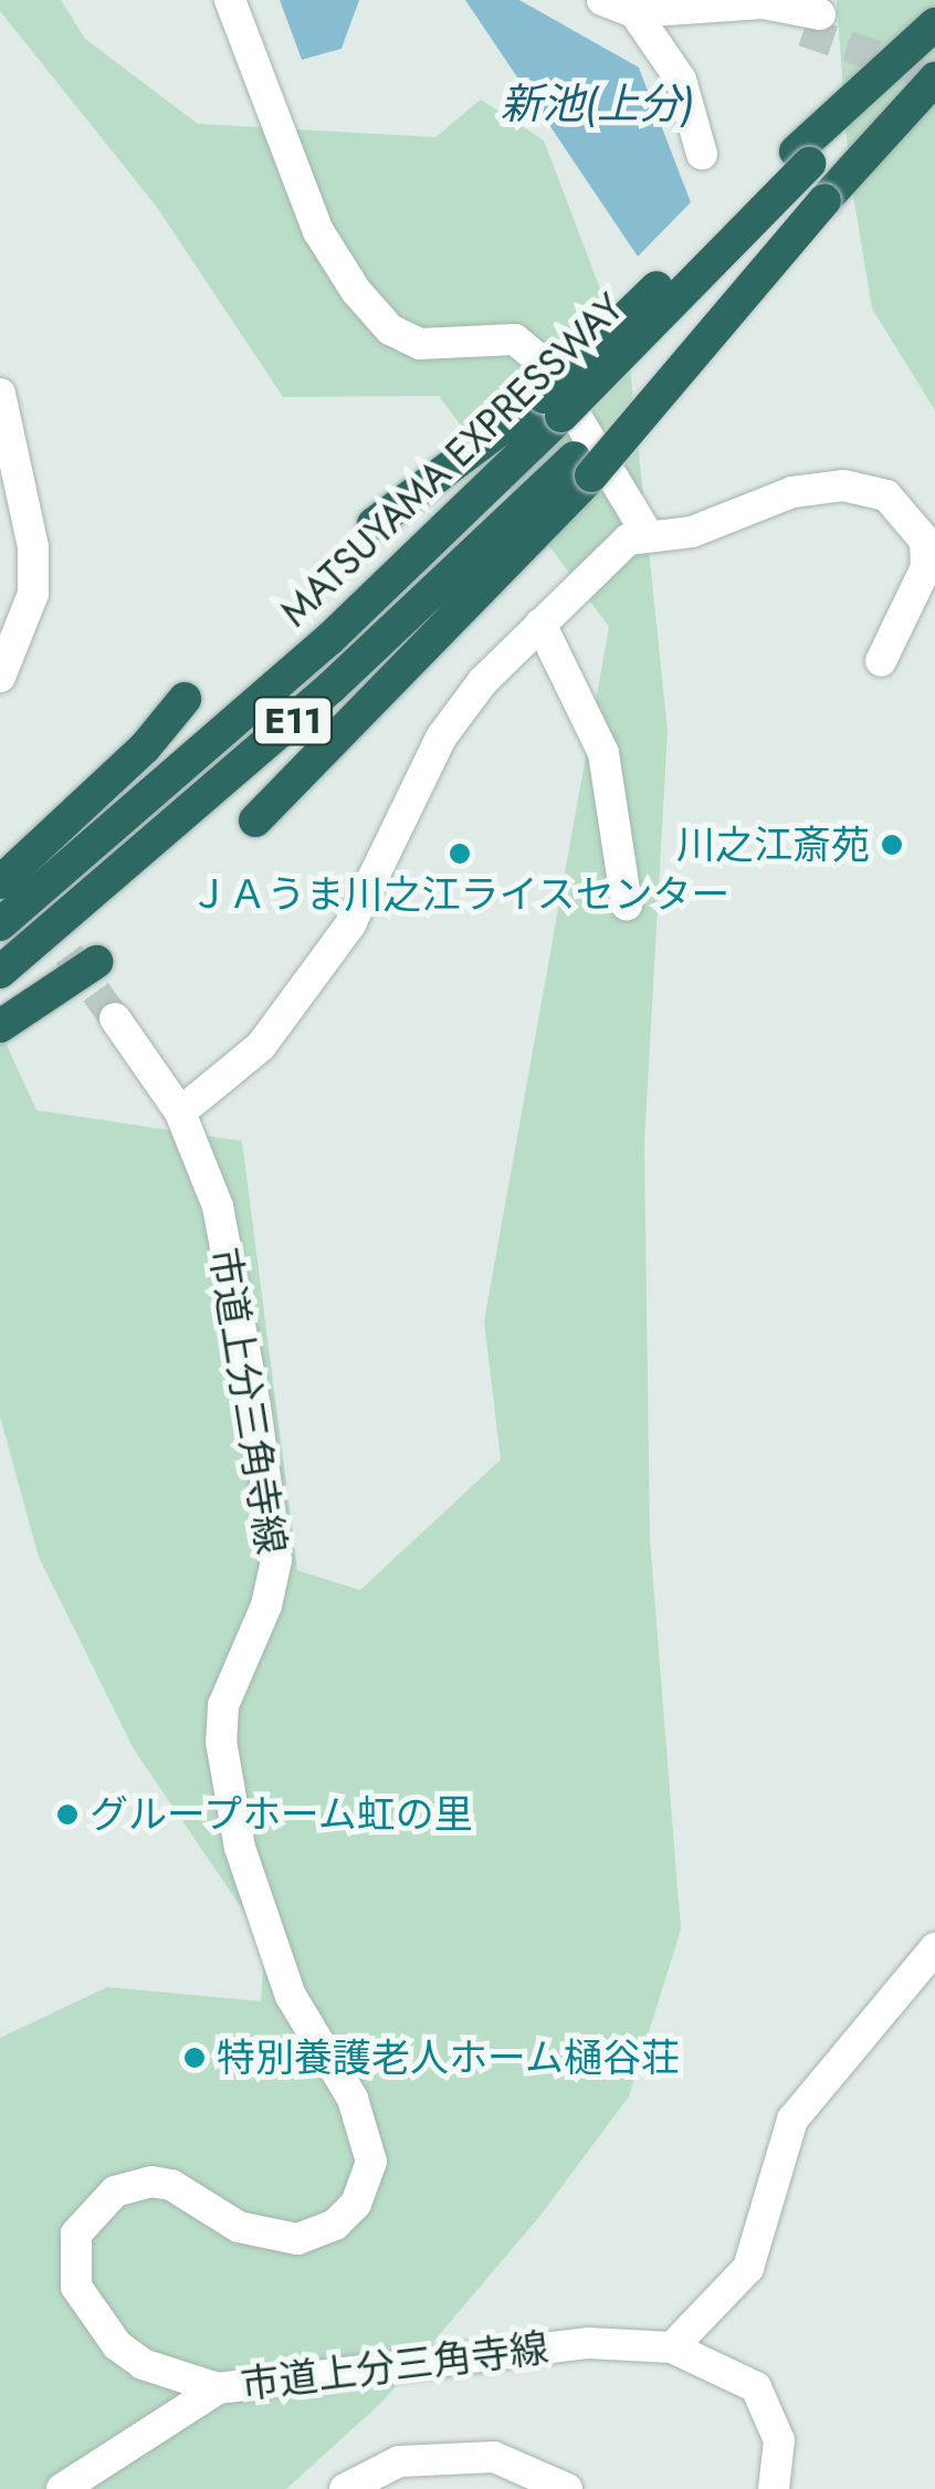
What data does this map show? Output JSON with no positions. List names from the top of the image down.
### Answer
{
  "streets": {
    "highway": ["MATSUYAMA EXPRESSWAY", "E11"],
    "street": ["市道上分三角寺線"]
  },
  "water": ["新池(上分)"],
  "places": [
    "川之江斎苑",
    "ＪＡうま川之江ライスセンター",
    "グループホーム虹の里",
    "特別養護老人ホーム樋谷荘"
  ]
}
